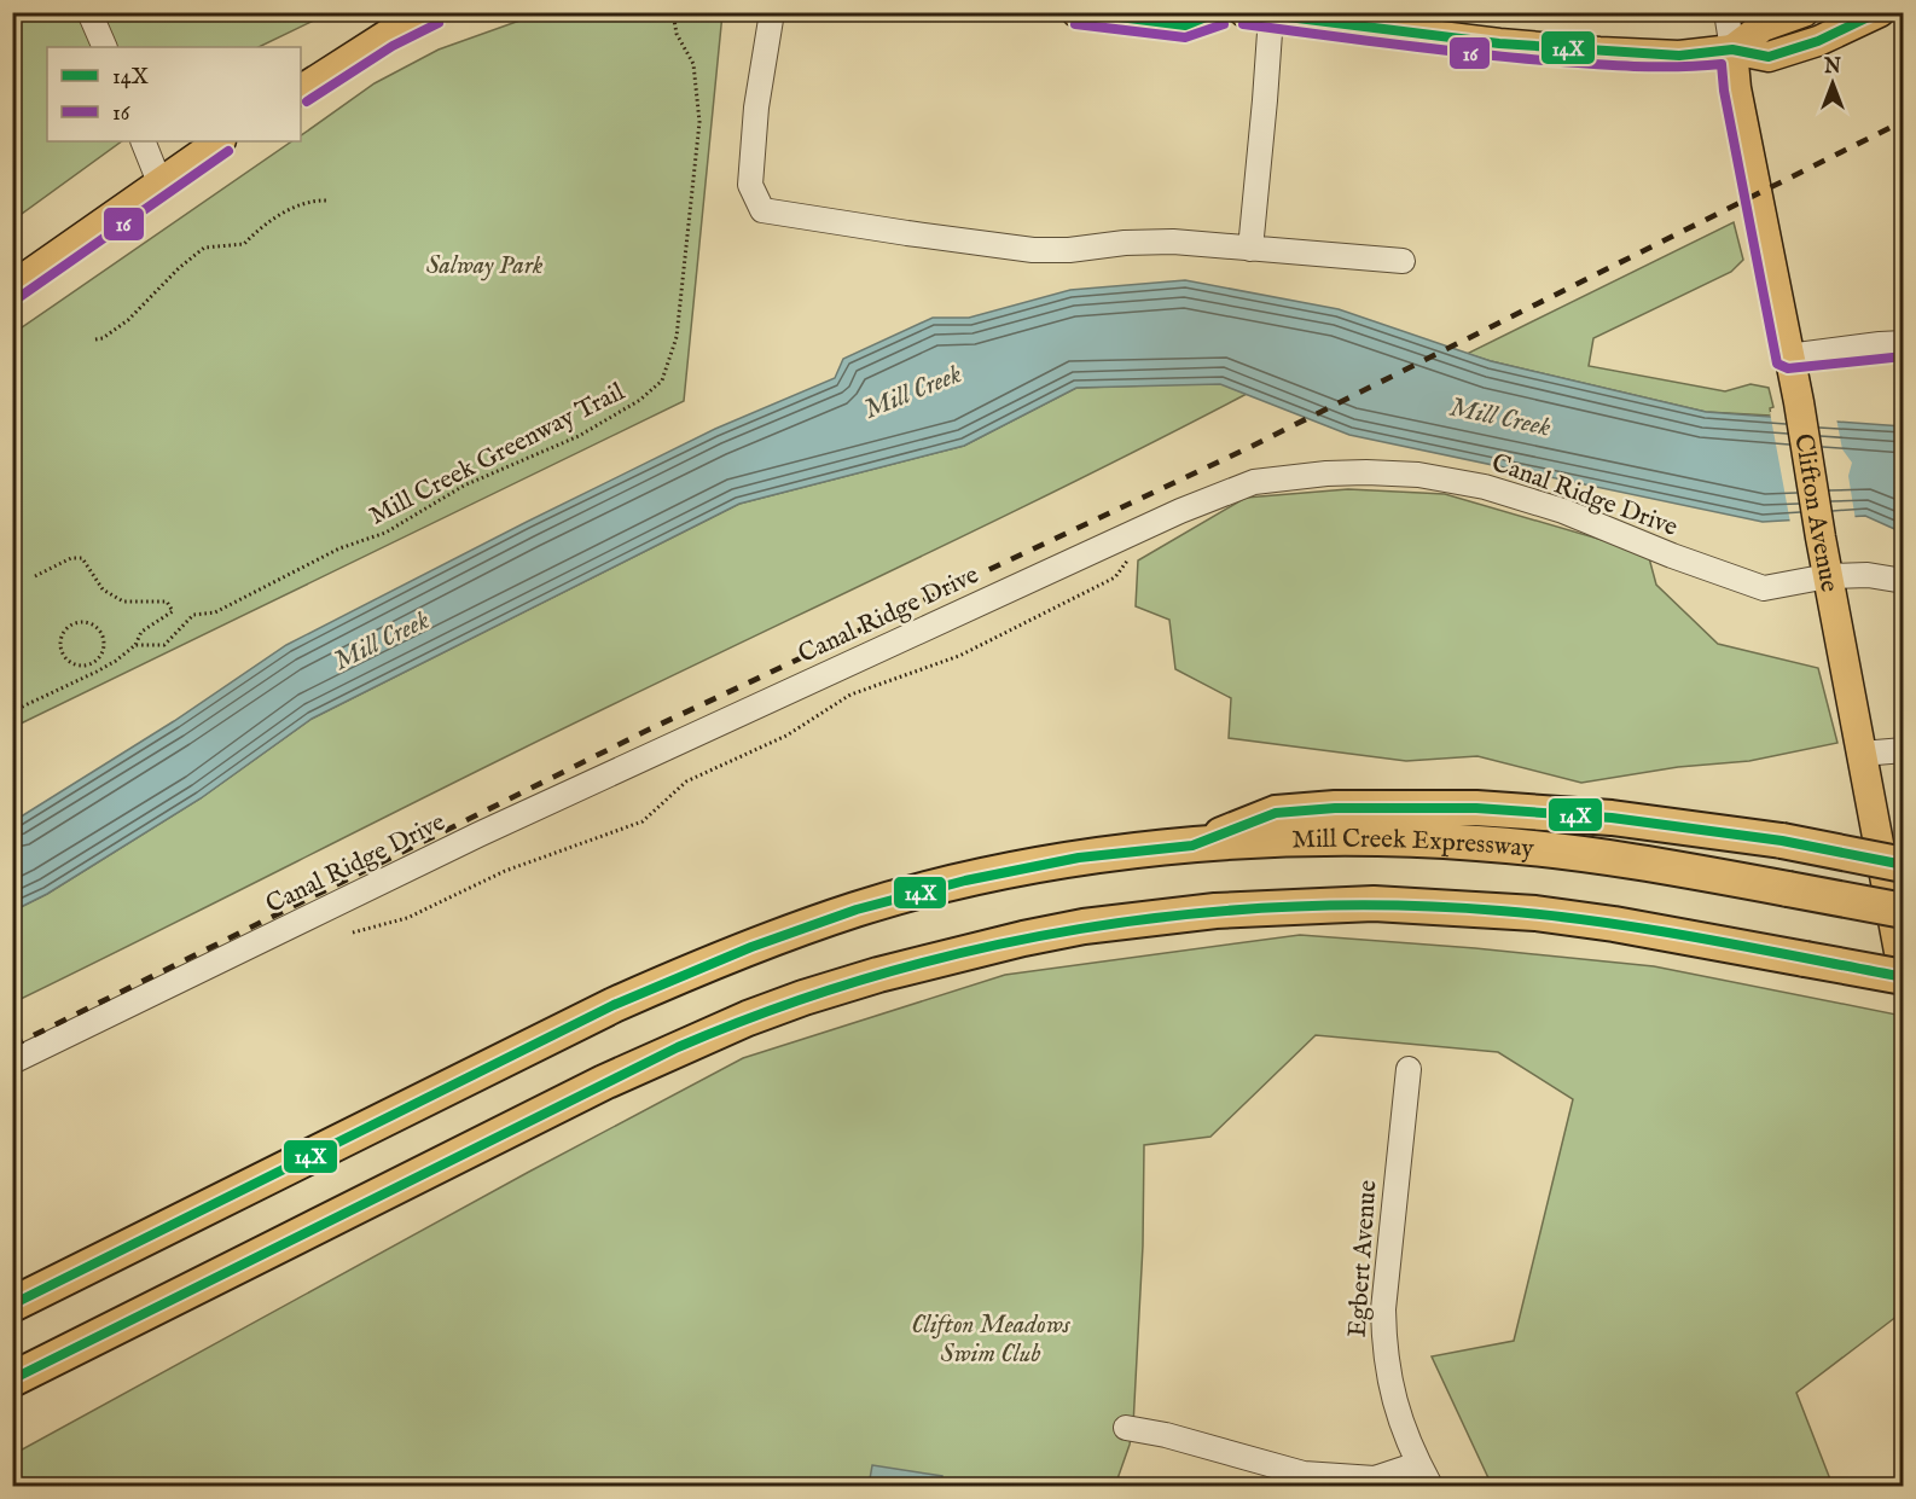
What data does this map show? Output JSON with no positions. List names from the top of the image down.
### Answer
{
  "streets": {
    "highway": ["Mill Creek Expressway"],
    "main road": ["Clifton Avenue"],
    "street": ["Canal Ridge Drive", "Egbert Avenue"],
    "path": ["Mill Creek Greenway Trail"]
  },
  "crossings": [
    ["Canal Ridge Drive", "Clifton Avenue"]
  ],
  "water": ["Mill Creek"],
  "parks": ["Salway Park", "Clifton Meadows Swim Club"],
  "lines": ["transit line 14X", "transit line 16"],
  "legend": ["14X", "16"],
  "north": "top"
}
